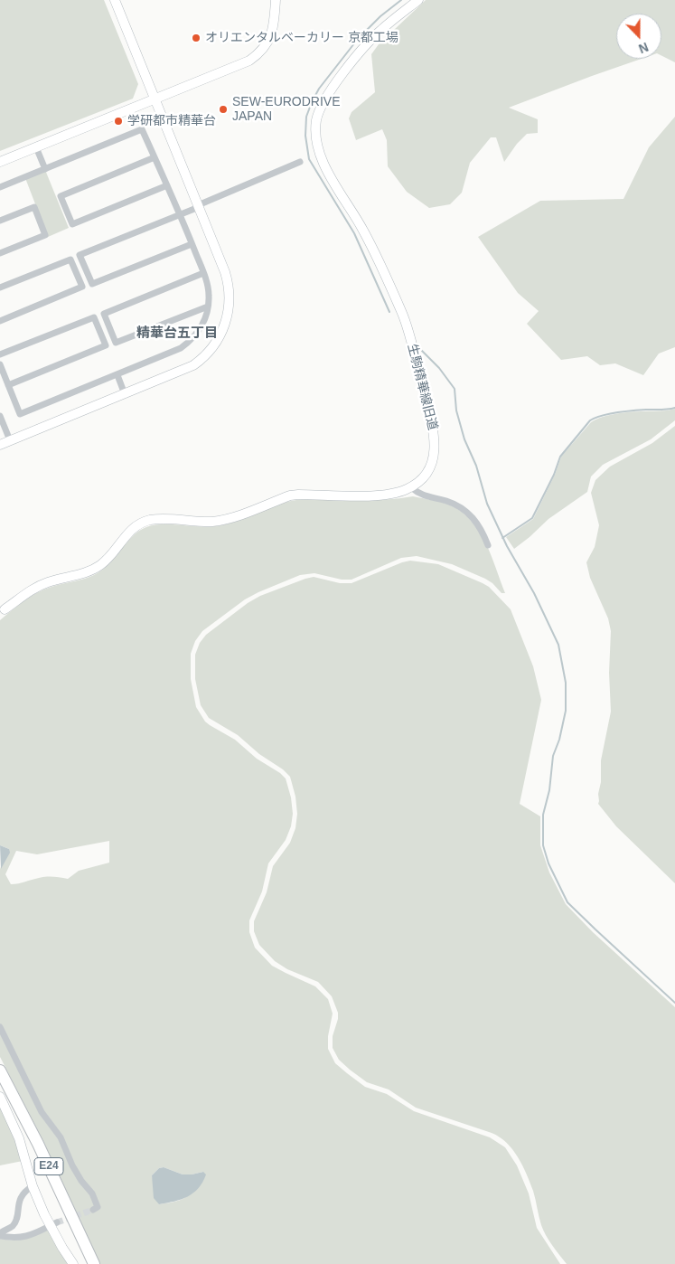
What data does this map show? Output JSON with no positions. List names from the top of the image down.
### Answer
{
  "streets": {
    "highway": ["E24"],
    "street": ["生駒精華線旧道"]
  },
  "districts": ["精華台五丁目"],
  "places": ["オリエンタルベーカリー 京都工場", "SEW-EURODRIVE JAPAN", "学研都市精華台"],
  "north": "bottom"
}
